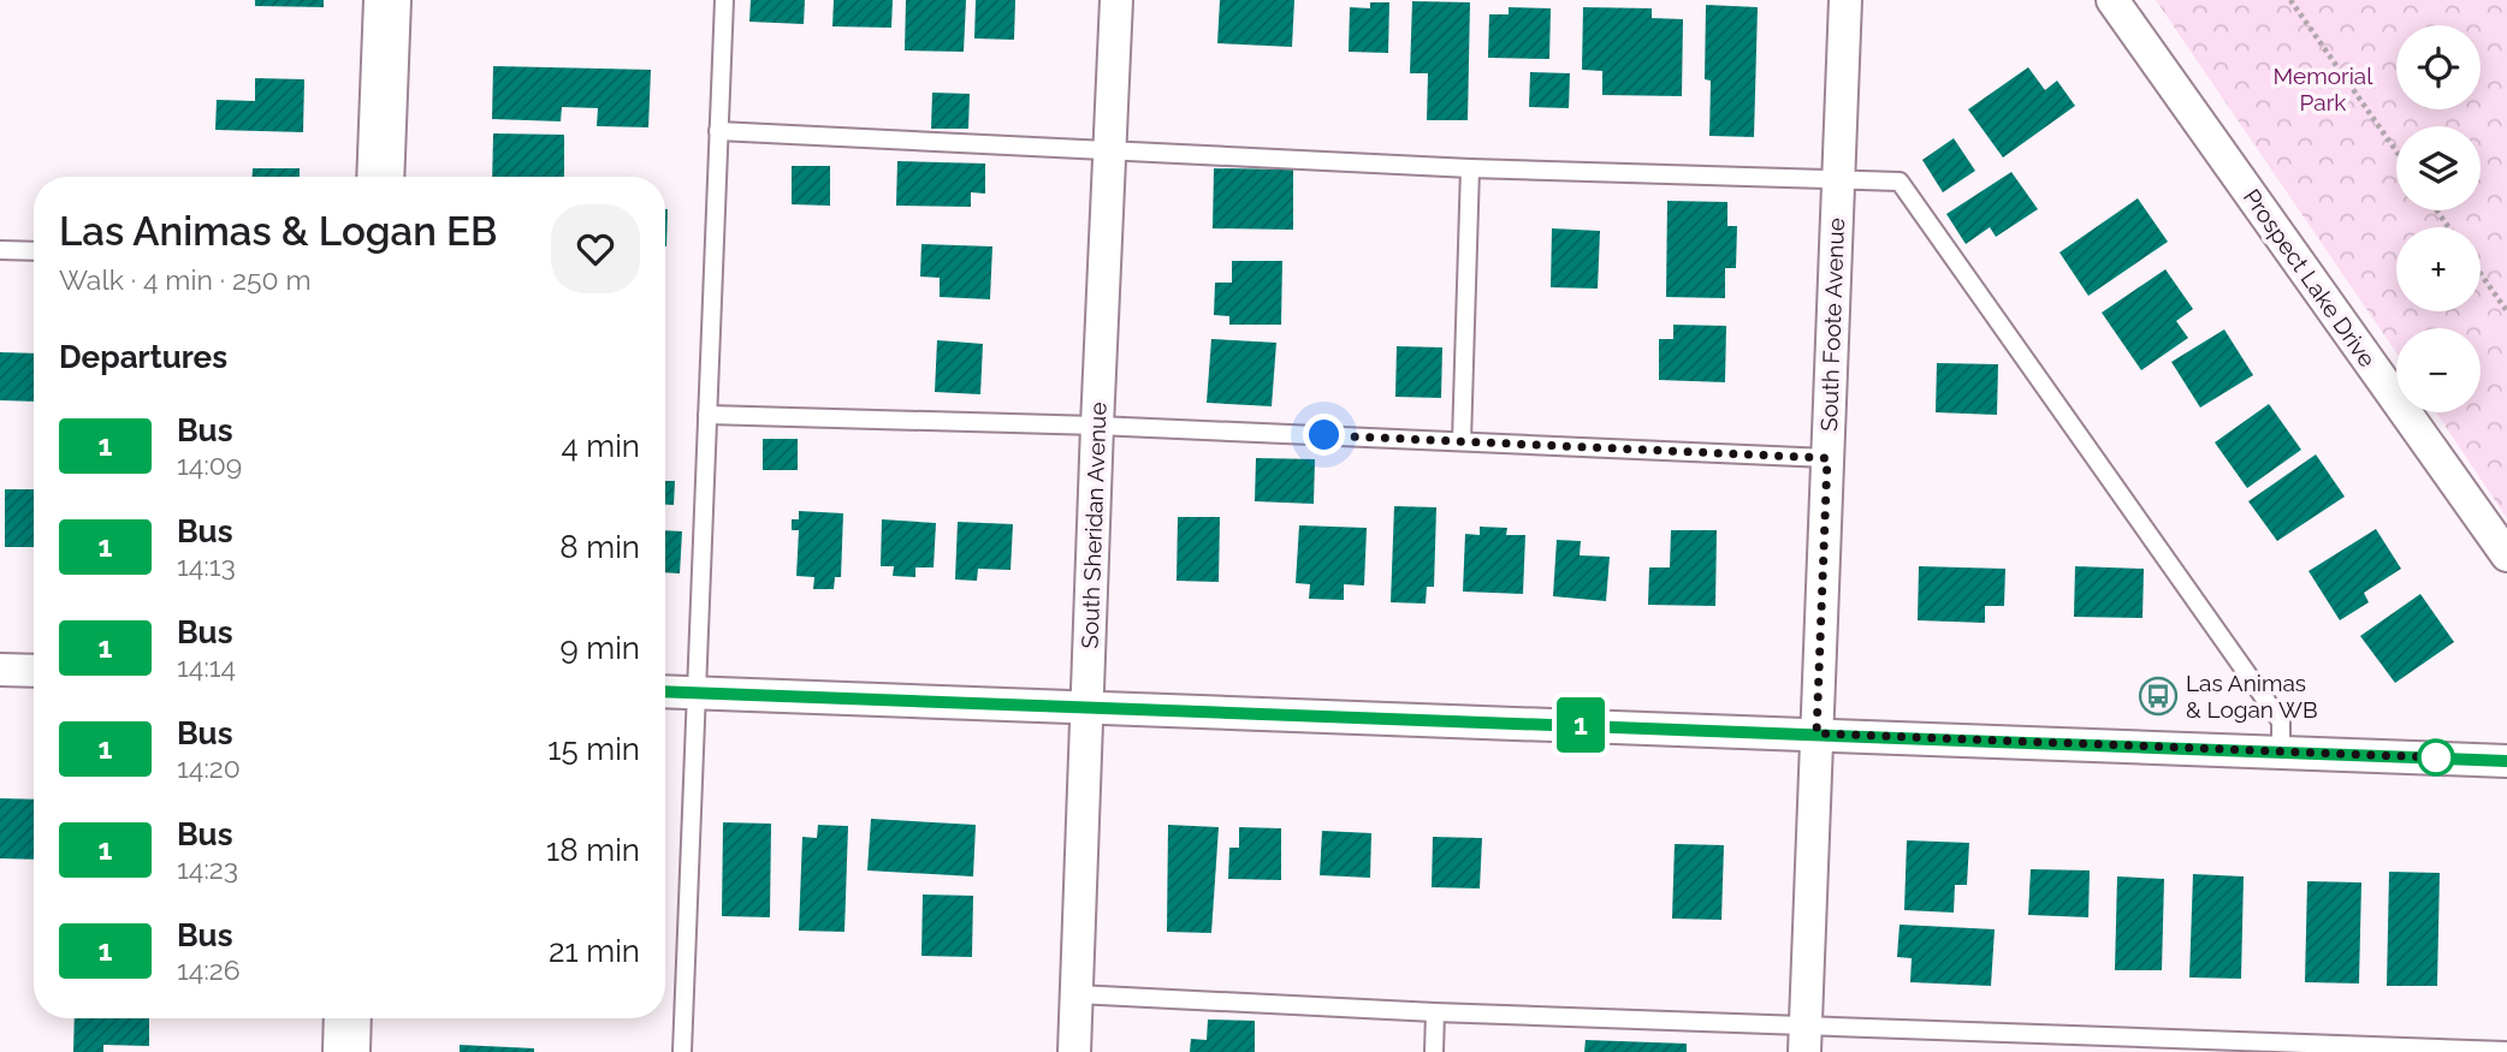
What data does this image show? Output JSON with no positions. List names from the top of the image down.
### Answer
{
  "streets": {
    "street": ["Prospect Lake Drive", "South Foote Avenue", "South Sheridan Avenue"]
  },
  "parks": ["Memorial Park"],
  "places": {
    "bus stop": ["Las Animas & Logan WB"]
  },
  "lines": ["bus line 1"],
  "page": {
    "on_map": "1",
    "map_buttons": ["+", "−"],
    "heading": [
      ["Las Animas & Logan EB", "Walk · 4 min · 250 m"],
      "Departures"
    ],
    "list": [
      {
        "mark": "1",
        "name": "Bus",
        "note": "14:09",
        "value": "4 min"
      },
      {
        "mark": "1",
        "name": "Bus",
        "note": "14:13",
        "value": "8 min"
      },
      {
        "mark": "1",
        "name": "Bus",
        "note": "14:14",
        "value": "9 min"
      },
      {
        "mark": "1",
        "name": "Bus",
        "note": "14:20",
        "value": "15 min"
      },
      {
        "mark": "1",
        "name": "Bus",
        "note": "14:23",
        "value": "18 min"
      },
      {
        "mark": "1",
        "name": "Bus",
        "note": "14:26",
        "value": "21 min"
      }
    ]
  }
}
